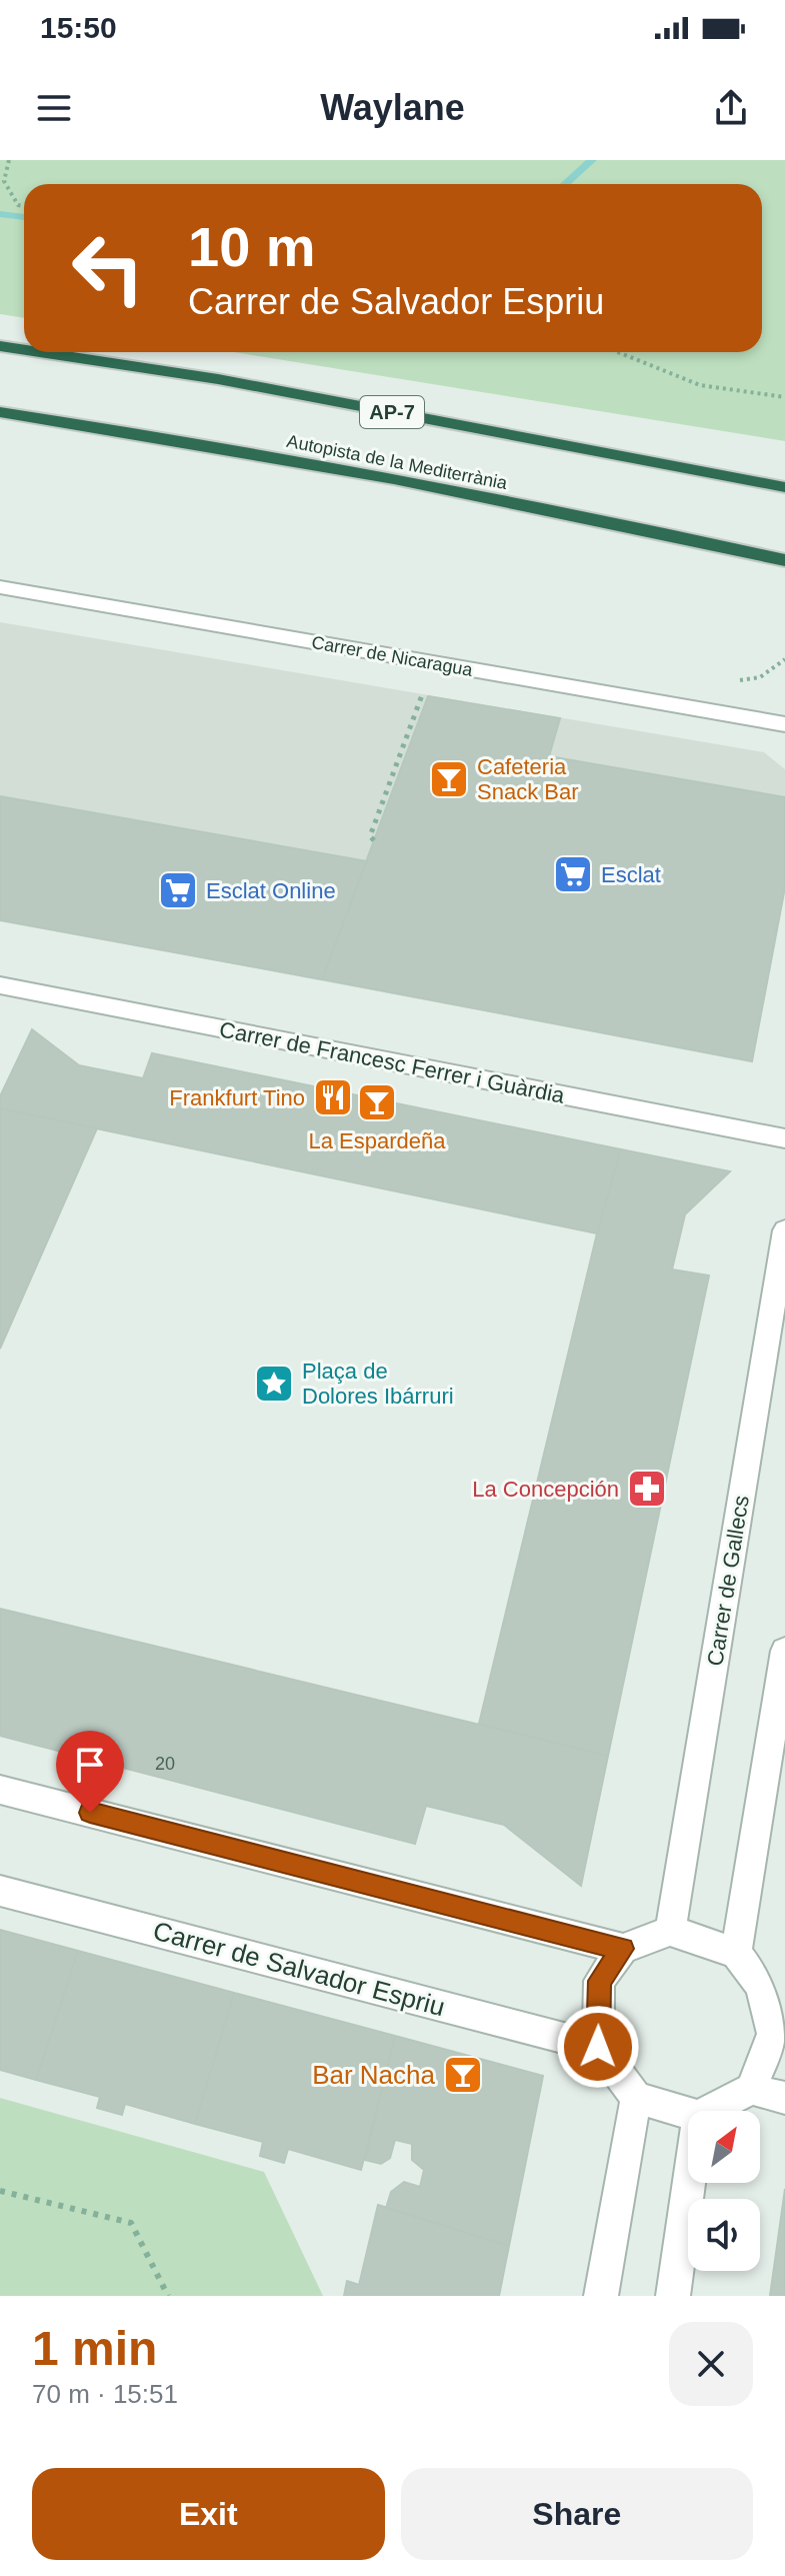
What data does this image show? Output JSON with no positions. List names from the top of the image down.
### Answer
{
  "streets": {
    "highway": ["AP-7", "Autopista de la Mediterrània"],
    "street": [
      "Carrer de Nicaragua",
      "Carrer de Francesc Ferrer i Guàrdia",
      "Carrer de Gallecs",
      "Carrer de Salvador Espriu"
    ]
  },
  "places": {
    "bar": ["Cafeteria Snack Bar", "La Espardeña", "Bar Nacha"],
    "supermarket": ["Esclat", "Esclat Online"],
    "restaurant": ["Frankfurt Tino"],
    "place": ["Plaça de Dolores Ibárruri"],
    "pharmacy": ["La Concepción"]
  },
  "house_numbers": ["20"],
  "north": "top right",
  "page": {
    "status": "15:50",
    "header": "Waylane",
    "turn": ["10 m", "Carrer de Salvador Espriu"],
    "heading": ["1 min", "70 m · 15:51"],
    "buttons": ["Exit", "Share"]
  }
}
